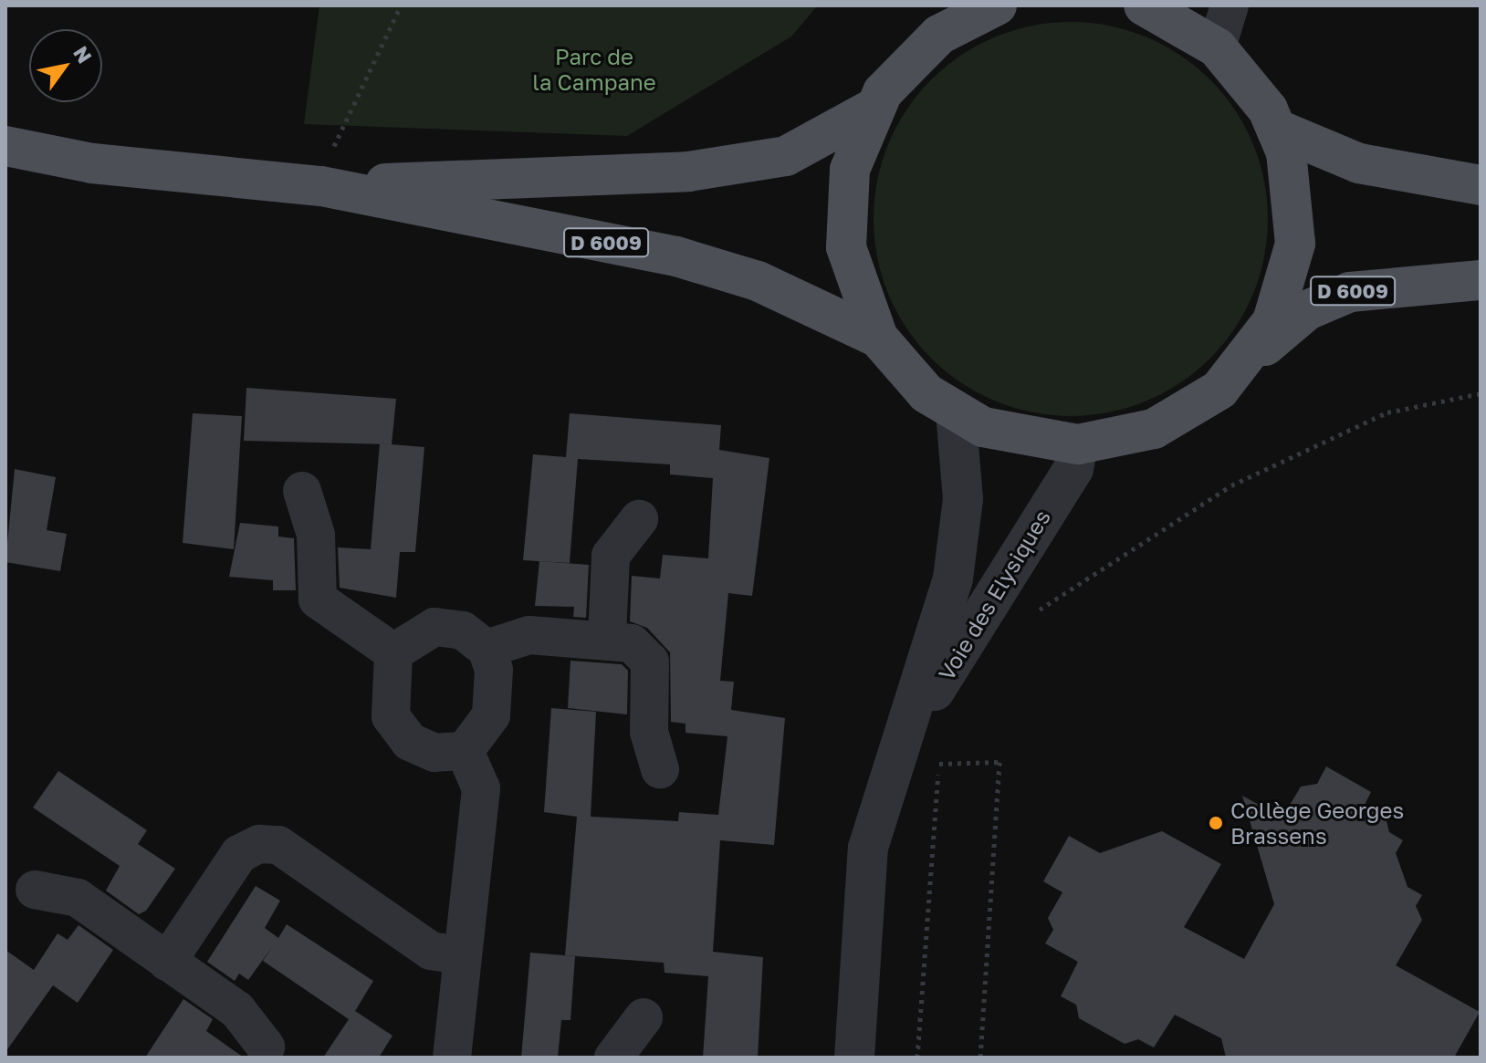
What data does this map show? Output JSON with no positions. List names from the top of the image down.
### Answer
{
  "streets": {
    "main road": ["D 6009"],
    "street": ["Voie des Elysiques"]
  },
  "parks": ["Parc de la Campane"],
  "places": ["Collège Georges Brassens"],
  "north": "top right"
}
